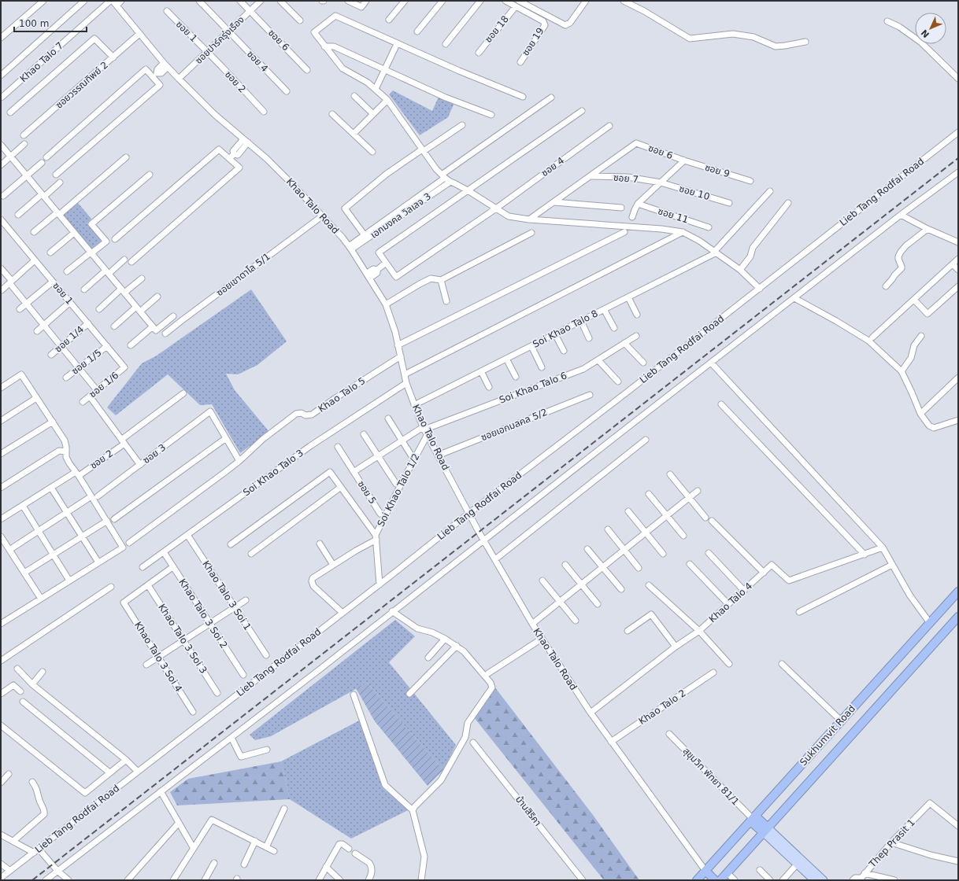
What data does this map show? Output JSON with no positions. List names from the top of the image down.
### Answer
{
  "streets": {
    "highway": ["Sukhumvit Road"],
    "street": [
      "ซอย 18",
      "ซอย 1",
      "ซอยปาร์ครุ่งเรือง",
      "ซอย 6",
      "ซอย 19",
      "ซอย 4",
      "Khao Talo 7",
      "ซอย 2",
      "ซอยวรรณทิพย์ 2",
      "ซอย 9",
      "ซอย 7",
      "Lieb Tang Rodfai Road",
      "ซอย 10",
      "Khao Talo Road",
      "เอกมงคล วิลเลจ 3",
      "ซอย 11",
      "ซอยเขาตาโล 5/1",
      "Soi Khao Talo 8",
      "ซอย 1/4",
      "ซอย 1/5",
      "ซอย 1/6",
      "Soi Khao Talo 6",
      "Khao Talo 5",
      "ซอยเอกมลคล 5/2",
      "ซอย 3",
      "Soi Khao Talo 3",
      "Soi Khao Talo 1/2",
      "ซอย 5",
      "Khao Talo 3 Soi 1",
      "Khao Talo 4",
      "Khao Talo 3 Soi 2",
      "Khao Talo 3 Soi 3",
      "Khao Talo 3 Soi 4",
      "Khao Talo 2",
      "สุขุมวิท พัทยา 81/1",
      "บ้านสิริคา",
      "Thep Prasit 1"
    ]
  },
  "crossings": [
    ["ซอย 18", "ซอย 19"],
    ["ซอย 1", "ซอยปาร์ครุ่งเรือง"],
    ["ซอย 1", "ซอย 2"],
    ["ซอย 1", "ซอย 1/4"],
    ["ซอย 1", "ซอย 1/5"],
    ["ซอย 1", "ซอย 1/6"],
    ["ซอยปาร์ครุ่งเรือง", "ซอย 6"],
    ["ซอยปาร์ครุ่งเรือง", "ซอย 4"],
    ["ซอยปาร์ครุ่งเรือง", "ซอย 2"],
    ["ซอยปาร์ครุ่งเรือง", "Khao Talo Road"],
    ["ซอย 6", "ซอย 9"],
    ["ซอย 6", "ซอย 7"],
    ["Khao Talo 7", "Khao Talo Road"],
    ["ซอยวรรณทิพย์ 2", "Khao Talo Road"],
    ["ซอย 7", "ซอย 10"],
    ["Lieb Tang Rodfai Road", "Khao Talo Road"],
    ["Lieb Tang Rodfai Road", "Soi Khao Talo 1/2"],
    ["Khao Talo Road", "เอกมงคล วิลเลจ 3"],
    ["Khao Talo Road", "ซอยเขาตาโล 5/1"],
    ["Khao Talo Road", "Soi Khao Talo 8"],
    ["Khao Talo Road", "Soi Khao Talo 6"],
    ["Khao Talo Road", "Khao Talo 5"],
    ["Khao Talo Road", "ซอยเอกมลคล 5/2"],
    ["Khao Talo Road", "Soi Khao Talo 3"],
    ["Khao Talo Road", "Soi Khao Talo 1/2"],
    ["Khao Talo Road", "Khao Talo 4"],
    ["Khao Talo Road", "Khao Talo 2"],
    ["Khao Talo Road", "Sukhumvit Road"],
    ["Soi Khao Talo 6", "ซอย 5"],
    ["Soi Khao Talo 3", "Khao Talo 3 Soi 1"],
    ["Soi Khao Talo 3", "Khao Talo 3 Soi 2"],
    ["Khao Talo 3 Soi 3", "Khao Talo 3 Soi 4"],
    ["Sukhumvit Road", "สุขุมวิท พัทยา 81/1"]
  ],
  "scale_bar": "100 m",
  "north": "bottom left"
}
